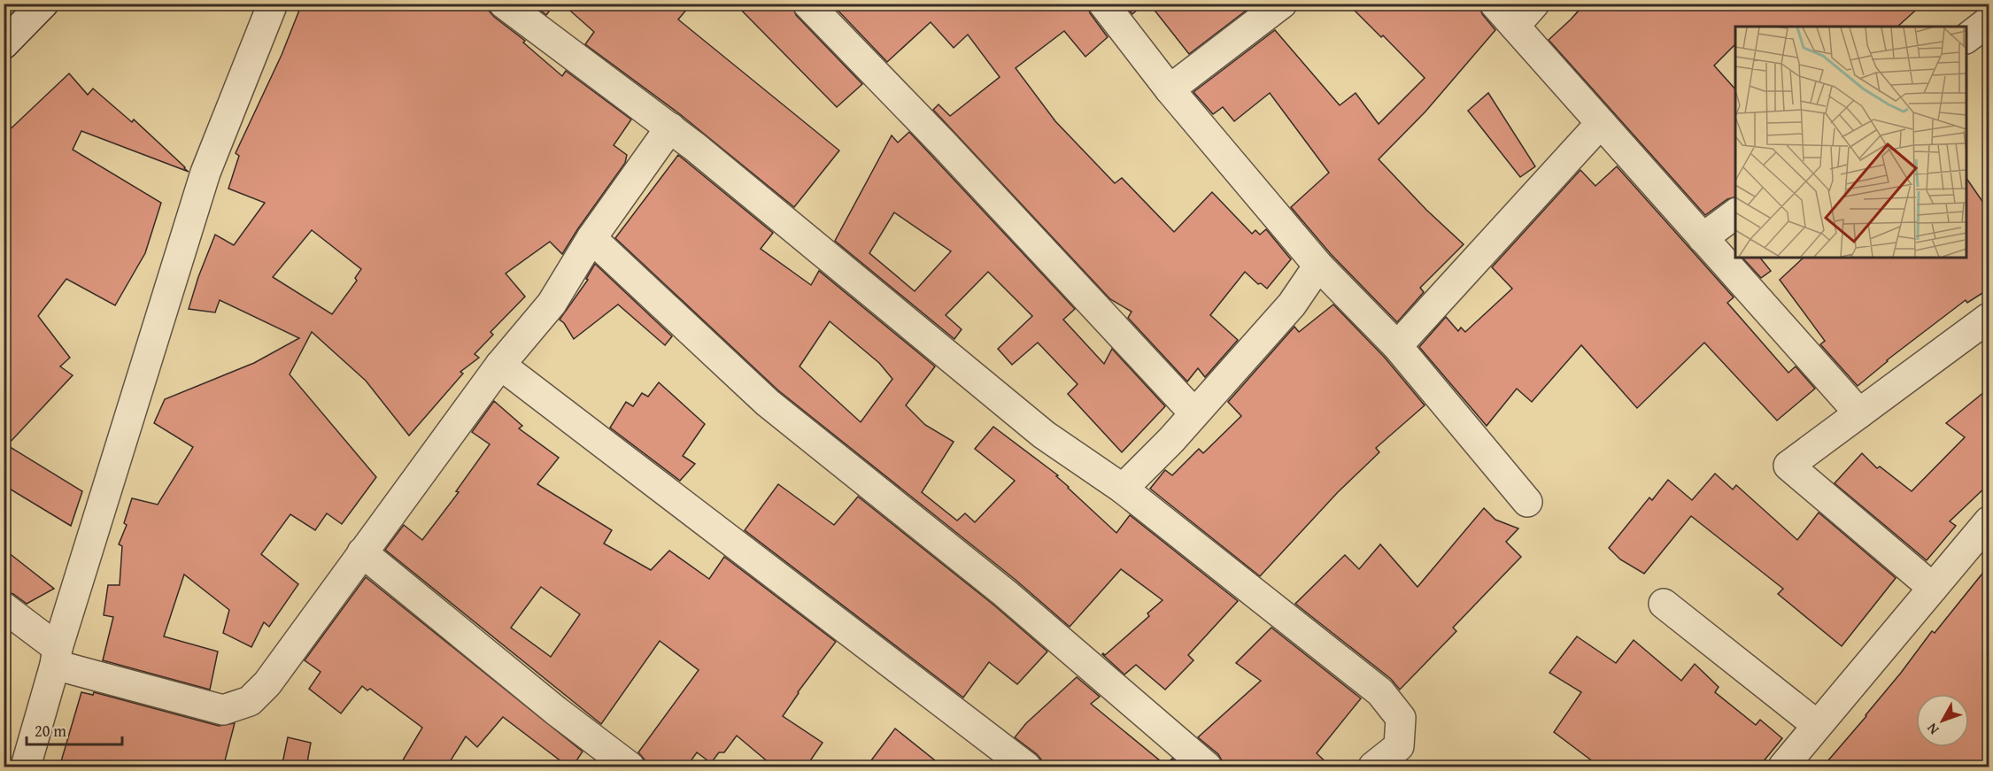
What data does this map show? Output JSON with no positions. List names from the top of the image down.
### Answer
{
  "scale_bar": "20 m",
  "north": "bottom left"
}
